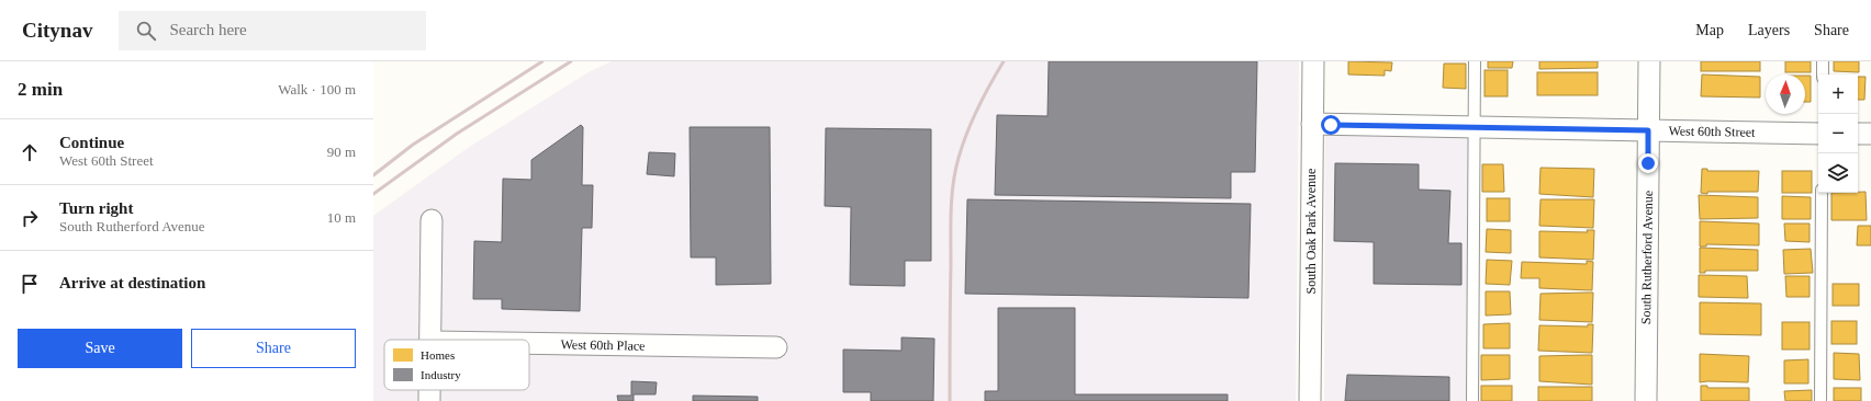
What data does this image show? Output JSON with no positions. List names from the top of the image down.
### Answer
{
  "streets": {
    "street": [
      "West 60th Street",
      "South Oak Park Avenue",
      "South Rutherford Avenue",
      "West 60th Place"
    ]
  },
  "crossings": [
    ["West 60th Street", "South Oak Park Avenue"],
    ["West 60th Street", "South Rutherford Avenue"]
  ],
  "legend": ["Homes", "Industry"],
  "north": "top",
  "page": {
    "header": "Citynav",
    "search": "Search here",
    "nav": ["Map", "Layers", "Share"],
    "heading": ["2 min", "Walk · 100 m"],
    "map_buttons": ["+", "−"],
    "list": [
      ["Continue", "West 60th Street", "90 m"],
      ["Turn right", "South Rutherford Avenue", "10 m"],
      "Arrive at destination"
    ],
    "buttons": ["Save", "Share"]
  }
}
